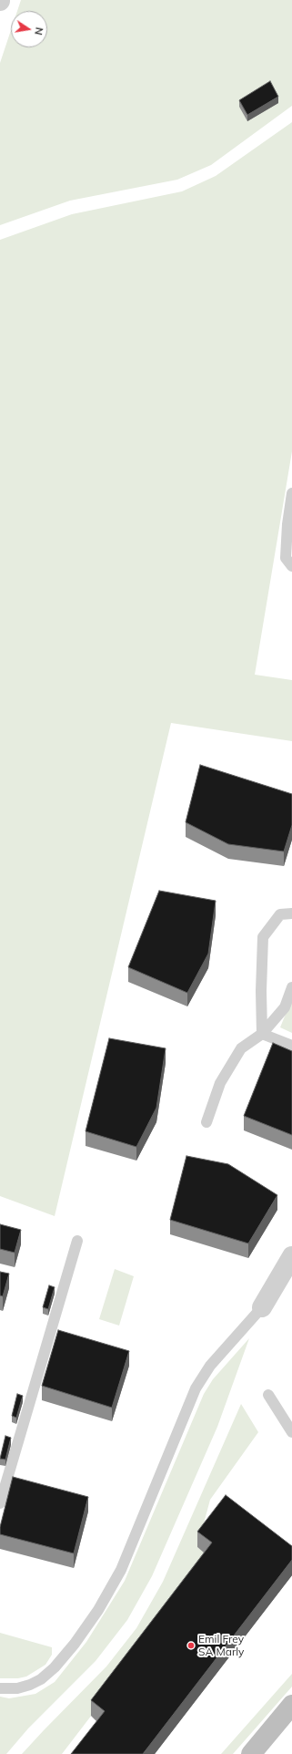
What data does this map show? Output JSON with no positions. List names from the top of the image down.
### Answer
{
  "places": ["Emil Frey SA Marly"],
  "north": "right"
}
